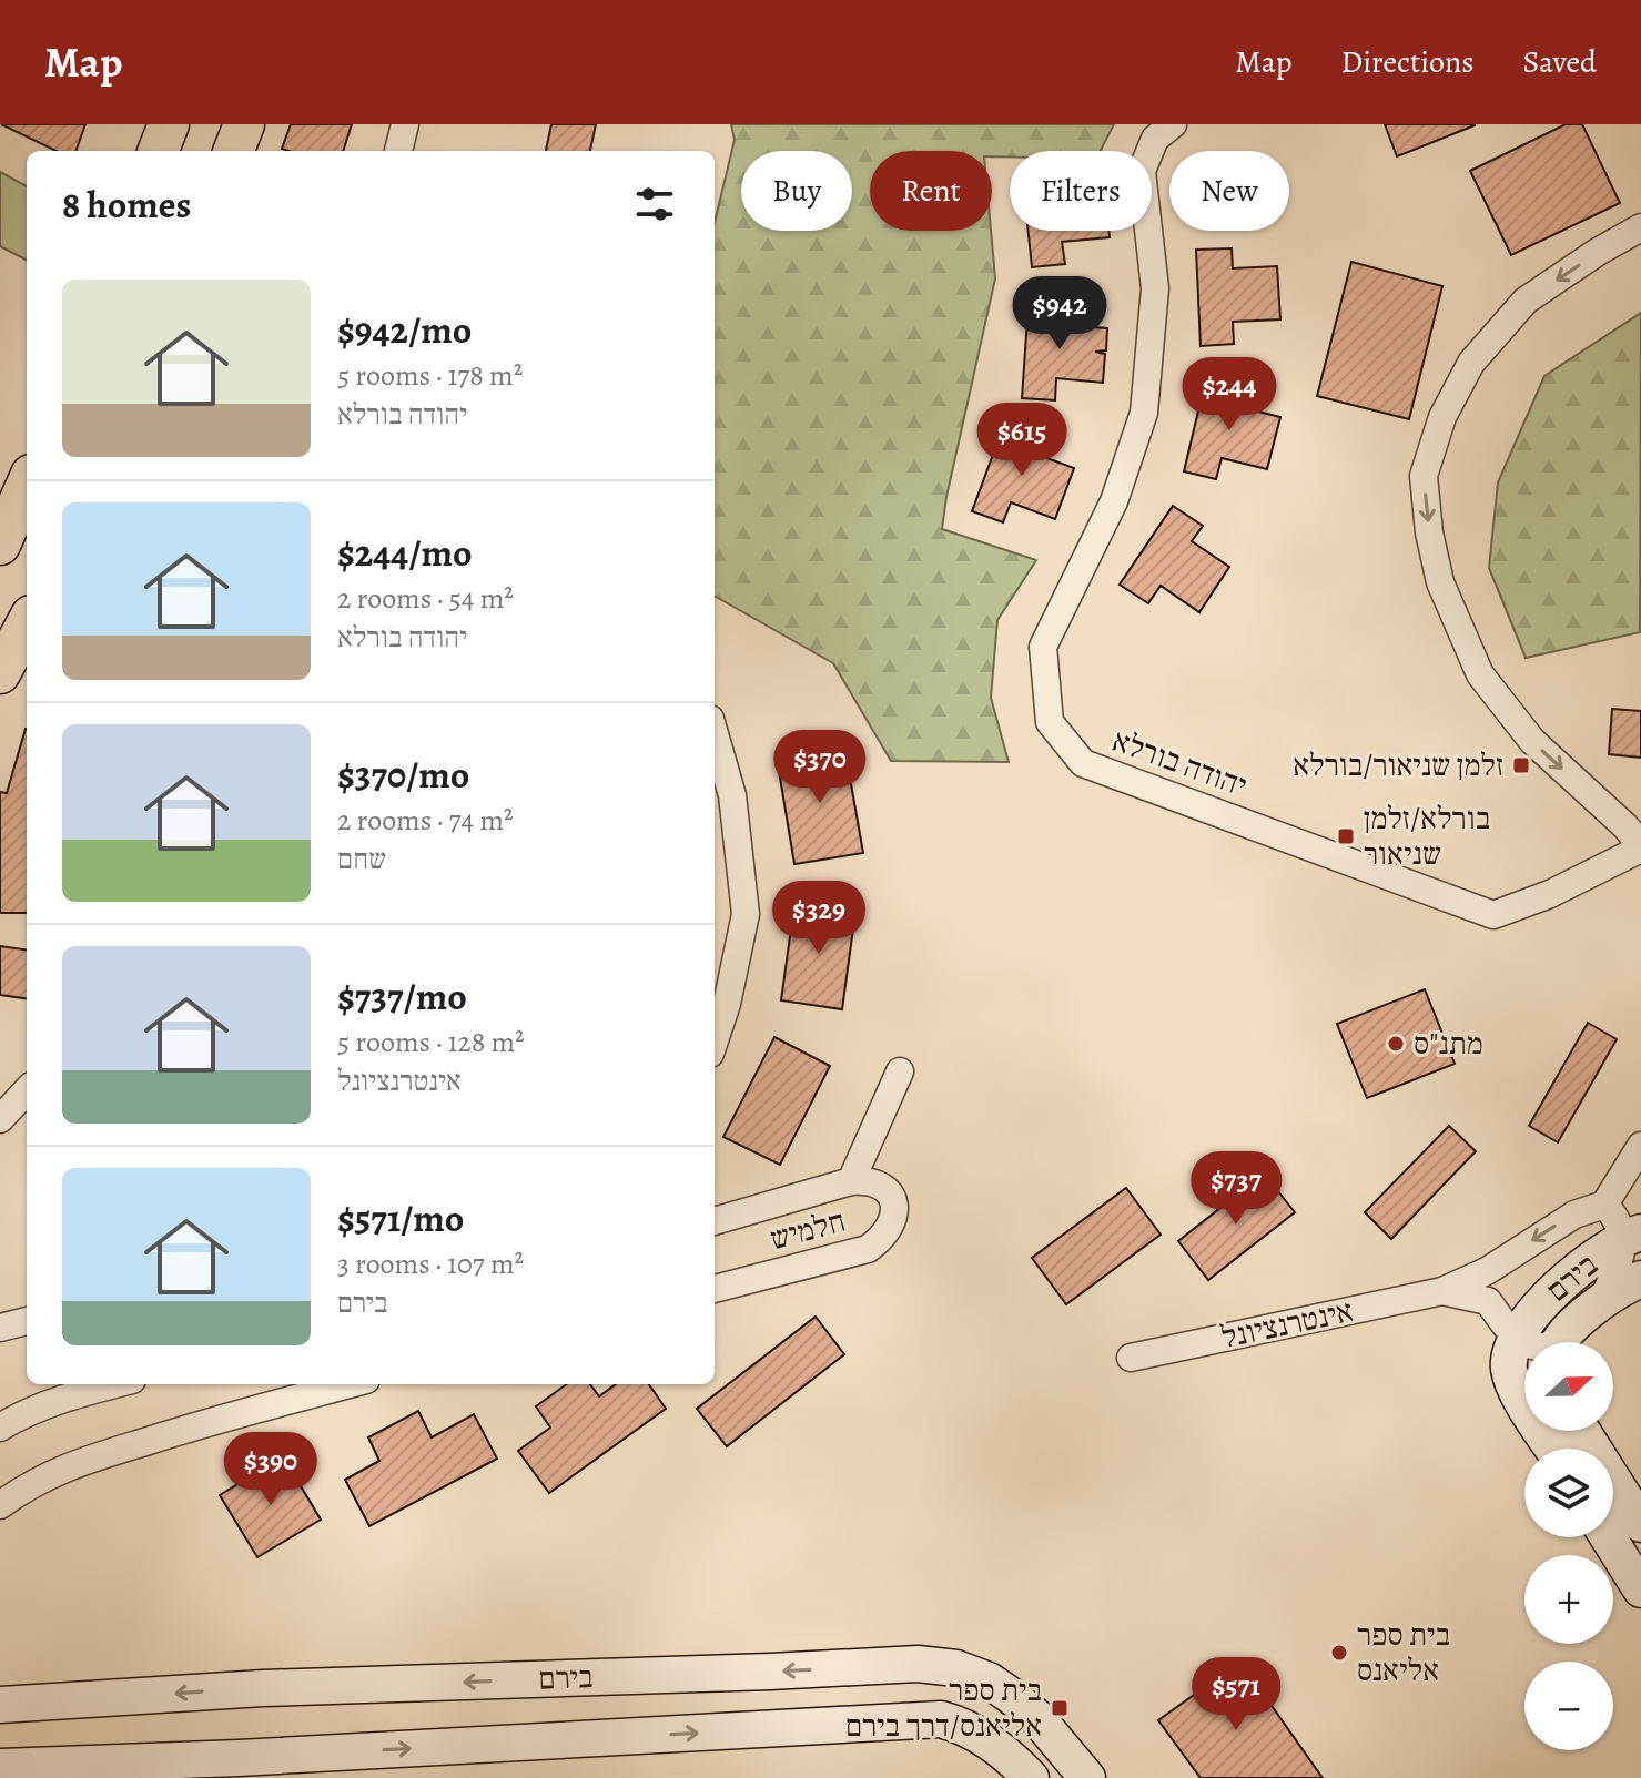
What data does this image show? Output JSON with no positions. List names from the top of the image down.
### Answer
{
  "streets": {
    "street": [
      "יהודה בורלא",
      "חלמיש",
      "בירם",
      "אינטרנציונל"
    ]
  },
  "places": {
    "transit": ["זלמן שניאור/בורלא", "בורלא/זלמן שניאור", "בית ספר אליאנס/דרך בירם"],
    "other": ["מתנ\"ס", "בית ספר אליאנס"]
  },
  "north": "right",
  "page": {
    "header": "Map",
    "nav": ["Map", "Directions", "Saved"],
    "chip": [
      "Buy",
      "Rent",
      "Filters",
      "New"
    ],
    "heading": "8 homes",
    "list": [
      {
        "name": "$942/mo",
        "note": "5 rooms · 178 m² · יהודה בורלא"
      },
      {
        "name": "$244/mo",
        "note": "2 rooms · 54 m² · יהודה בורלא"
      },
      {
        "name": "$370/mo",
        "note": "2 rooms · 74 m² · שחם"
      },
      {
        "name": "$737/mo",
        "note": "5 rooms · 128 m² · אינטרנציונל"
      },
      {
        "name": "$571/mo",
        "note": "3 rooms · 107 m² · בירם"
      }
    ],
    "price": [
      "$942",
      "$244",
      "$615",
      "$370",
      "$329",
      "$737",
      "$390",
      "$571"
    ],
    "map_buttons": ["+", "−"]
  }
}
